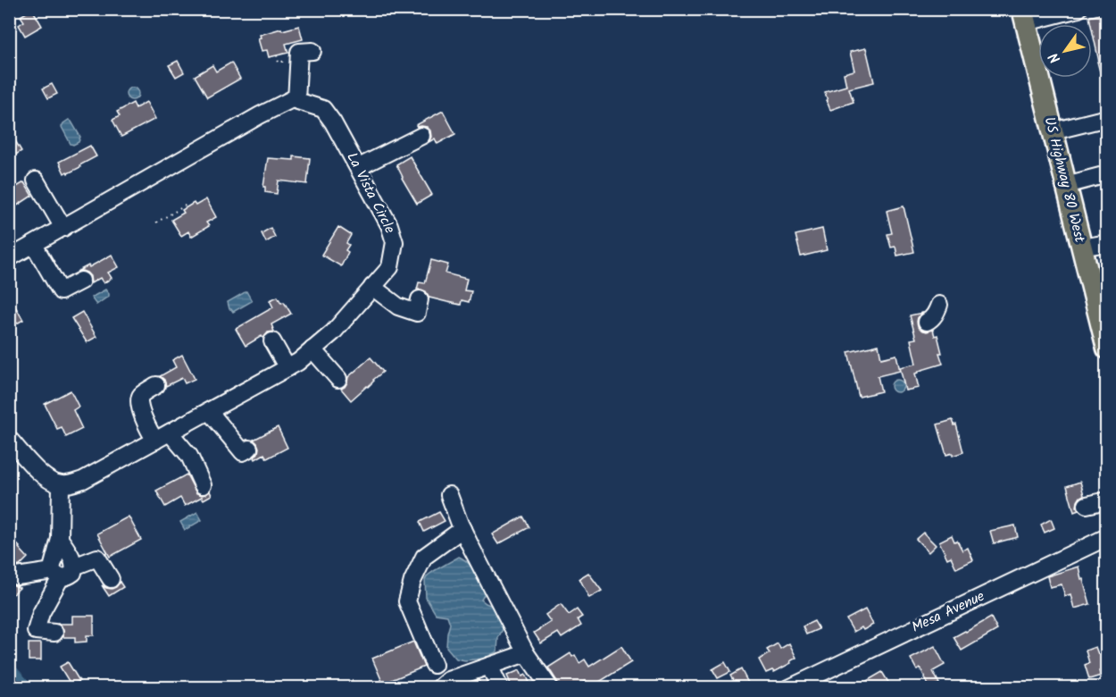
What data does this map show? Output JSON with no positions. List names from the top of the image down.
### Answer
{
  "streets": {
    "main road": ["US Highway 80 West"],
    "street": ["La Vista Circle", "Mesa Avenue"]
  },
  "north": "bottom left"
}
